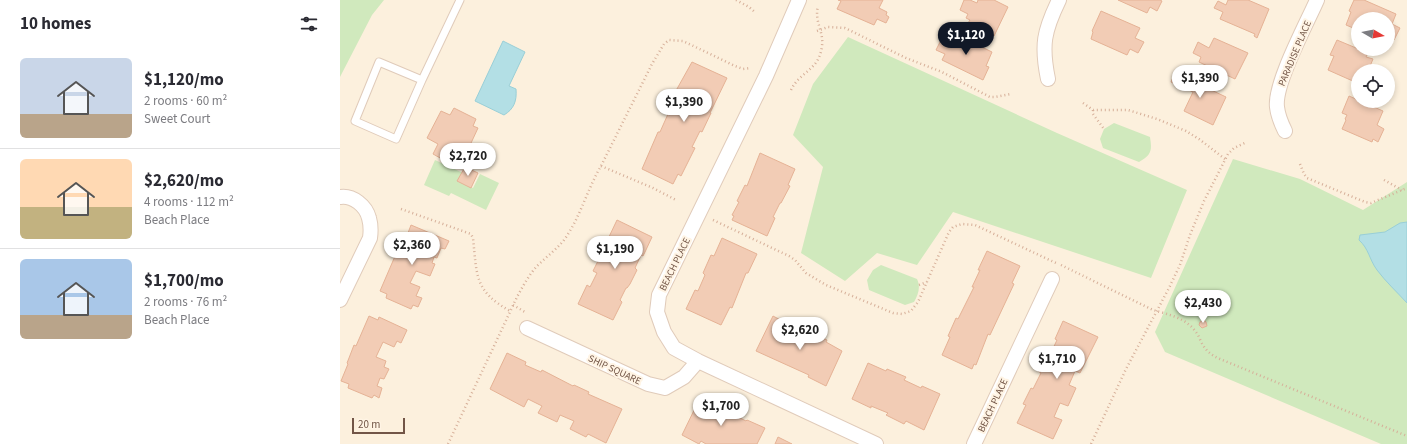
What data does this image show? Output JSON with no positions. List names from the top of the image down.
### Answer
{
  "streets": {
    "street": ["PARADISE PLACE", "BEACH PLACE", "SHIP SQUARE"]
  },
  "crossings": [
    ["BEACH PLACE", "SHIP SQUARE"]
  ],
  "scale_bar": "20 m",
  "north": "right",
  "page": {
    "heading": "10 homes",
    "price": [
      "$1,120",
      "$1,390",
      "$1,390",
      "$2,720",
      "$2,360",
      "$1,190",
      "$2,430",
      "$2,620",
      "$1,710",
      "$1,700"
    ],
    "list": [
      {
        "name": "$1,120/mo",
        "note": "2 rooms · 60 m² · Sweet Court"
      },
      {
        "name": "$2,620/mo",
        "note": "4 rooms · 112 m² · Beach Place"
      },
      {
        "name": "$1,700/mo",
        "note": "2 rooms · 76 m² · Beach Place"
      }
    ],
    "scale": "20 m"
  }
}
